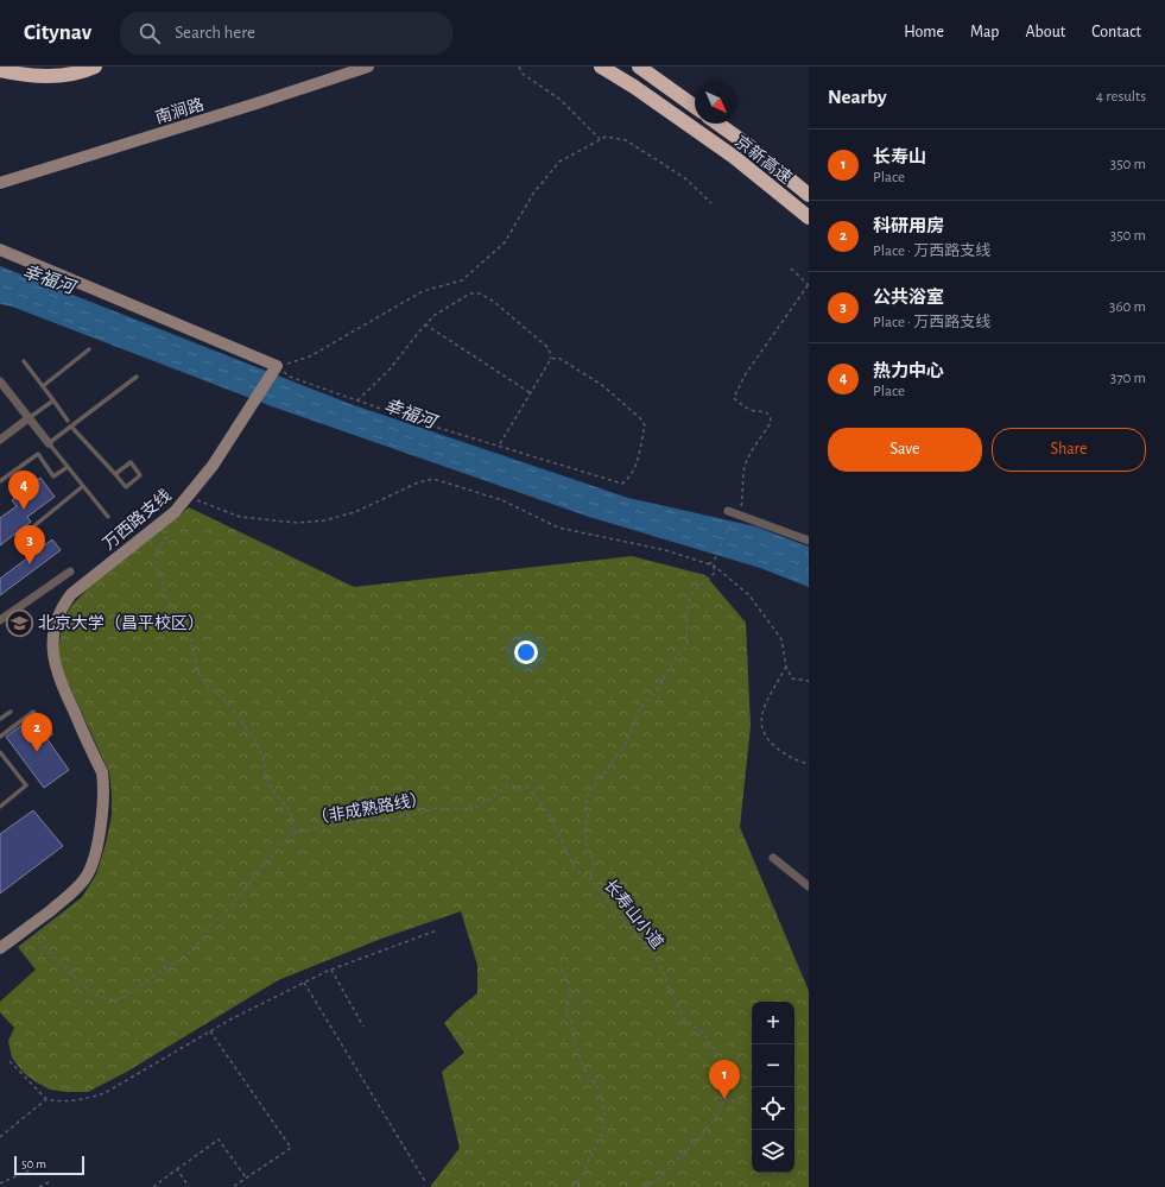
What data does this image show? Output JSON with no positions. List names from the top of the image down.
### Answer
{
  "streets": {
    "highway": ["京新高速"],
    "street": ["南涧路", "万西路支线"],
    "path": ["（非成熟路线）", "长寿山小道"]
  },
  "crossings": [
    ["（非成熟路线）", "长寿山小道"]
  ],
  "water": ["幸福河"],
  "places": {
    "school or university": ["北京大学（昌平校区）"]
  },
  "scale_bar": "50 m",
  "north": "bottom right",
  "page": {
    "header": "Citynav",
    "search": "Search here",
    "nav": [
      "Home",
      "Map",
      "About",
      "Contact"
    ],
    "heading": ["Nearby", "4 results"],
    "list": [
      {
        "mark": "1",
        "name": "长寿山",
        "note": "Place",
        "value": "350 m"
      },
      {
        "mark": "2",
        "name": "科研用房",
        "note": "Place · 万西路支线",
        "value": "350 m"
      },
      {
        "mark": "3",
        "name": "公共浴室",
        "note": "Place · 万西路支线",
        "value": "360 m"
      },
      {
        "mark": "4",
        "name": "热力中心",
        "note": "Place",
        "value": "370 m"
      }
    ],
    "buttons": ["Save", "Share"],
    "pins": [
      "4",
      "3",
      "2",
      "1"
    ],
    "map_buttons": ["+", "−"],
    "scale": "50 m"
  }
}
